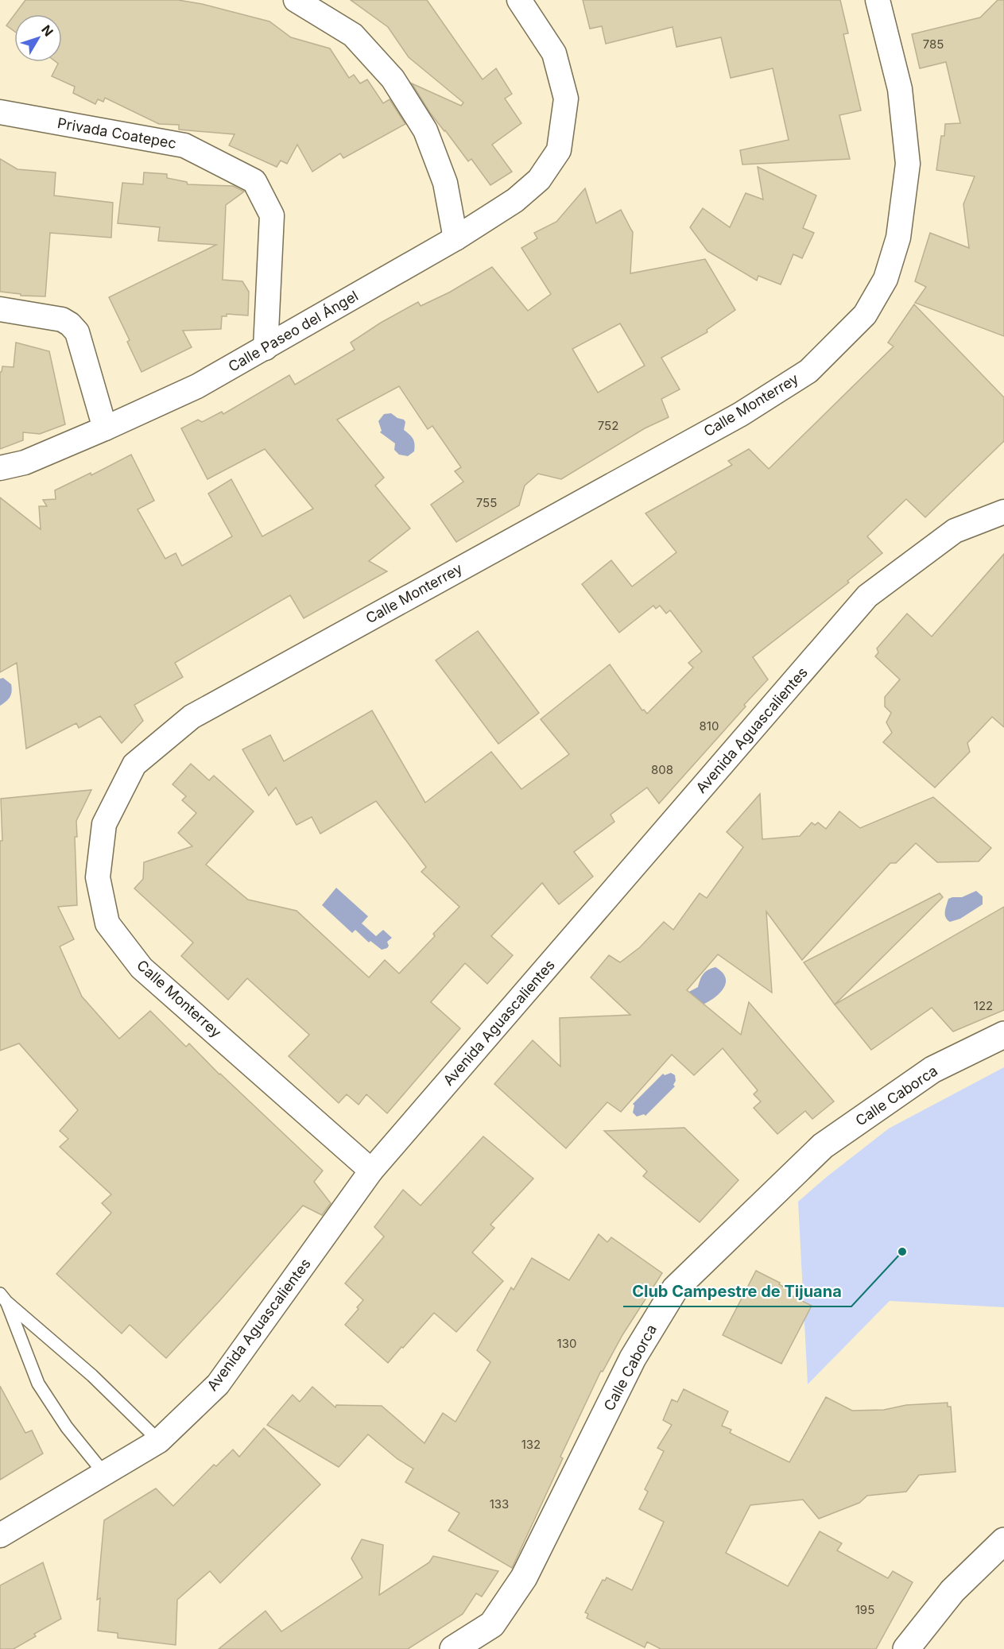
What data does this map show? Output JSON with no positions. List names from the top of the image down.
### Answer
{
  "streets": {
    "street": [
      "Privada Coatepec",
      "Calle Paseo del Ángel",
      "Calle Monterrey",
      "Avenida Aguascalientes",
      "Calle Caborca"
    ]
  },
  "crossings": [
    ["Privada Coatepec", "Calle Paseo del Ángel"],
    ["Calle Monterrey", "Avenida Aguascalientes"]
  ],
  "places": ["Club Campestre de Tijuana"],
  "house_numbers": [
    "785",
    "752",
    "755",
    "810",
    "808",
    "122",
    "130",
    "132",
    "133",
    "195"
  ],
  "north": "top right"
}
